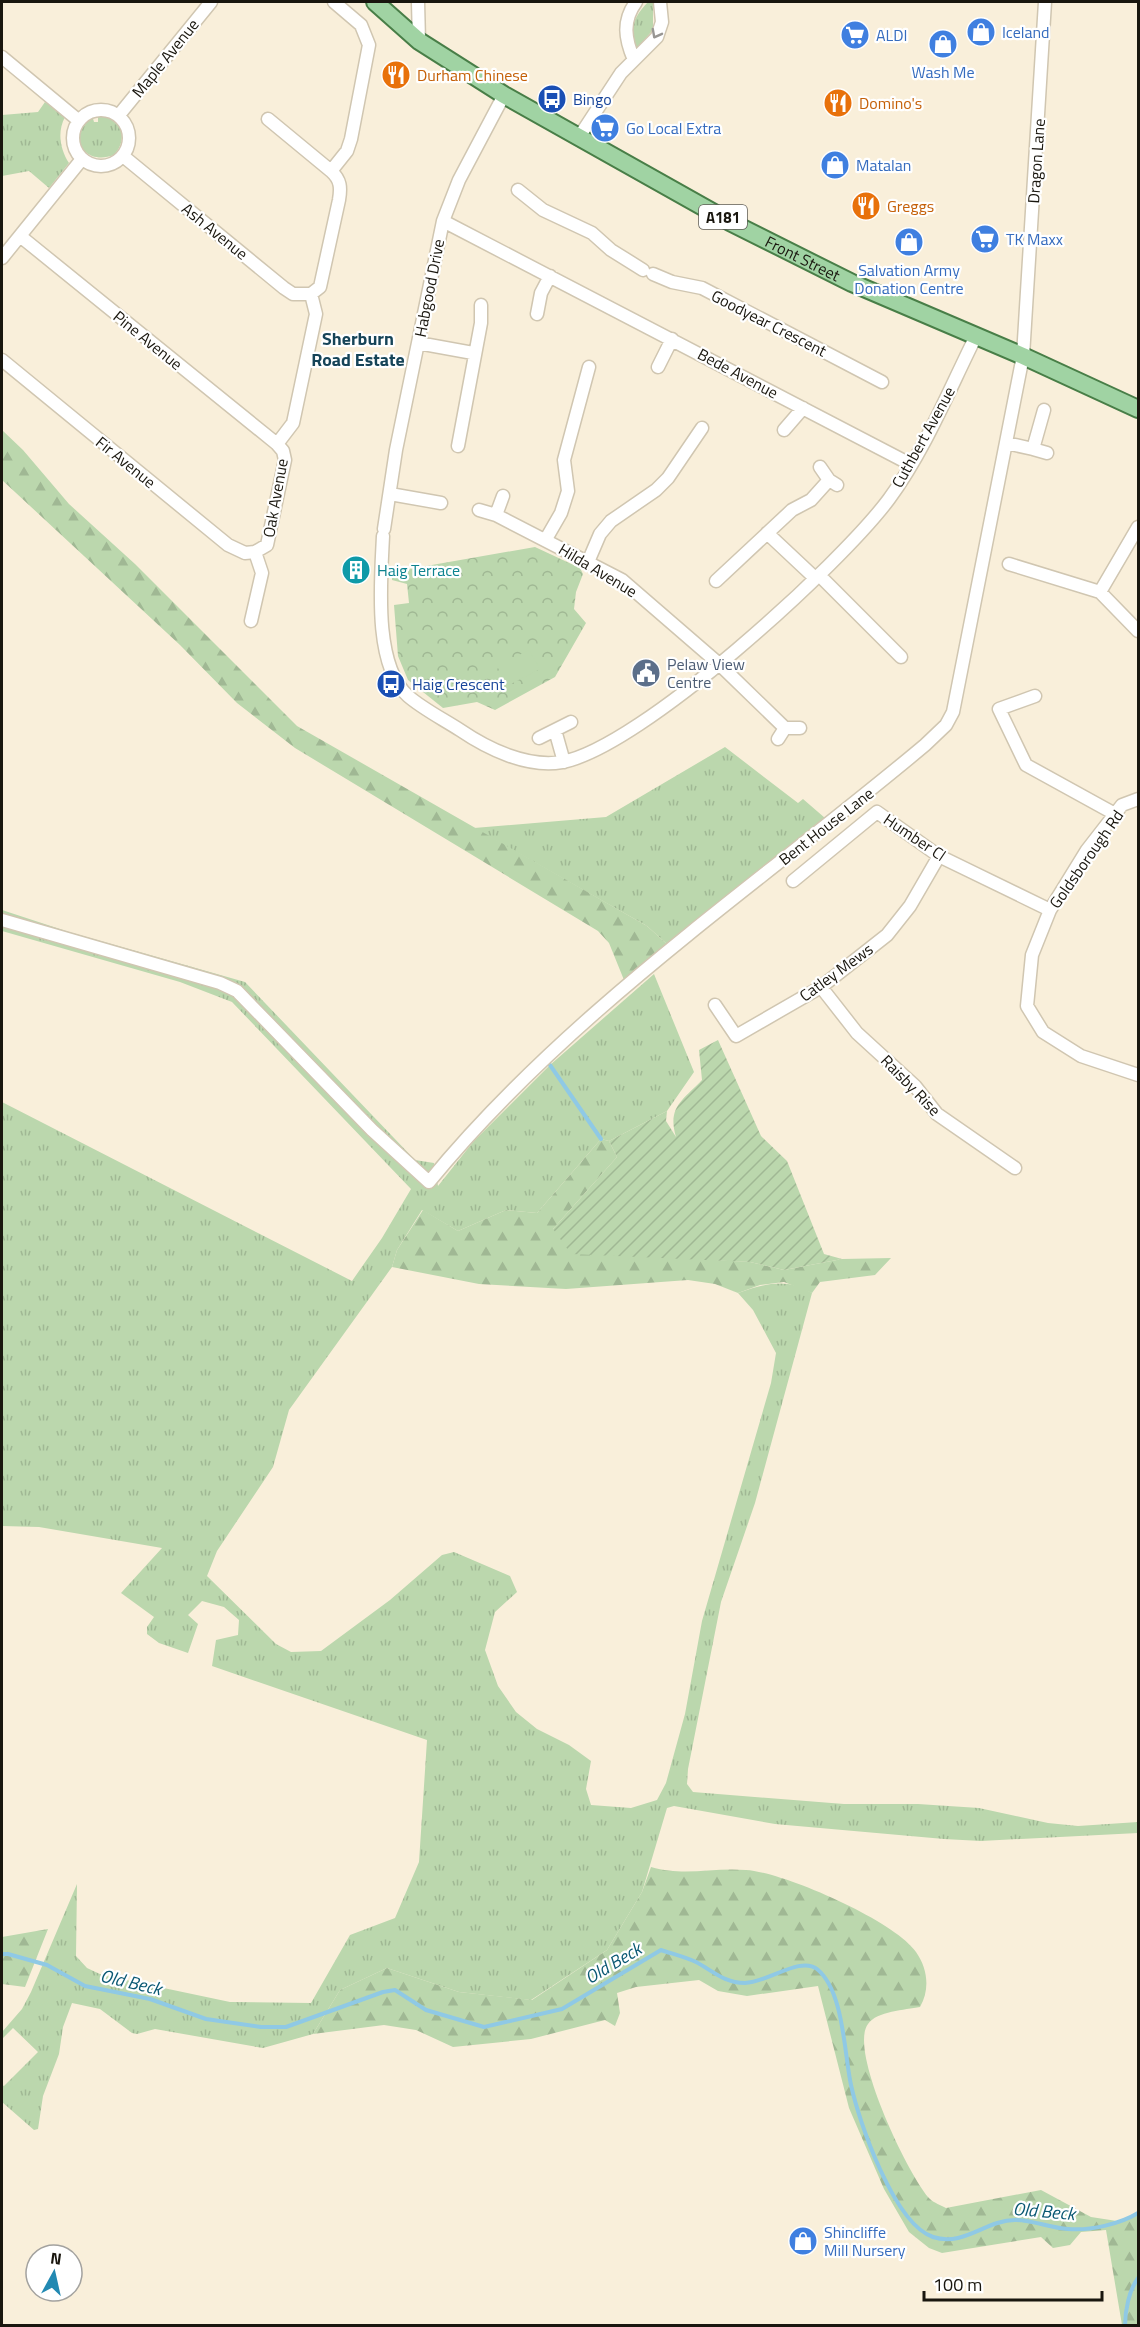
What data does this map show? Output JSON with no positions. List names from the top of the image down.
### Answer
{
  "streets": {
    "main road": ["A181", "Front Street"],
    "street": [
      "Maple Avenue",
      "Dragon Lane",
      "Ash Avenue",
      "Habgood Drive",
      "Goodyear Crescent",
      "Pine Avenue",
      "Bede Avenue",
      "Cuthbert Avenue",
      "Fir Avenue",
      "Oak Avenue",
      "Hilda Avenue",
      "Bent House Lane",
      "Humber Cl",
      "Goldsborough Rd",
      "Catley Mews",
      "Raisby Rise"
    ]
  },
  "crossings": [
    ["Maple Avenue", "Ash Avenue"],
    ["Dragon Lane", "Front Street"],
    ["Dragon Lane", "Bent House Lane"],
    ["A181", "Front Street"],
    ["Ash Avenue", "Oak Avenue"],
    ["Front Street", "Habgood Drive"],
    ["Front Street", "Cuthbert Avenue"],
    ["Front Street", "Bent House Lane"],
    ["Habgood Drive", "Bede Avenue"],
    ["Habgood Drive", "Cuthbert Avenue"],
    ["Pine Avenue", "Oak Avenue"],
    ["Bede Avenue", "Cuthbert Avenue"],
    ["Cuthbert Avenue", "Hilda Avenue"],
    ["Fir Avenue", "Oak Avenue"],
    ["Humber Cl", "Goldsborough Rd"],
    ["Humber Cl", "Catley Mews"],
    ["Catley Mews", "Raisby Rise"]
  ],
  "districts": ["Sherburn Road Estate"],
  "water": ["Old Beck"],
  "places": {
    "shop": [
      "Iceland",
      "Wash Me",
      "Matalan",
      "Salvation Army Donation Centre",
      "Shincliffe Mill Nursery"
    ],
    "supermarket": ["ALDI", "Go Local Extra", "TK Maxx"],
    "restaurant": ["Durham Chinese", "Domino's", "Greggs"],
    "bus stop": ["Bingo", "Haig Crescent"],
    "building": ["Haig Terrace"],
    "public building": ["Pelaw View Centre"]
  },
  "scale_bar": "100 m",
  "north": "top"
}
